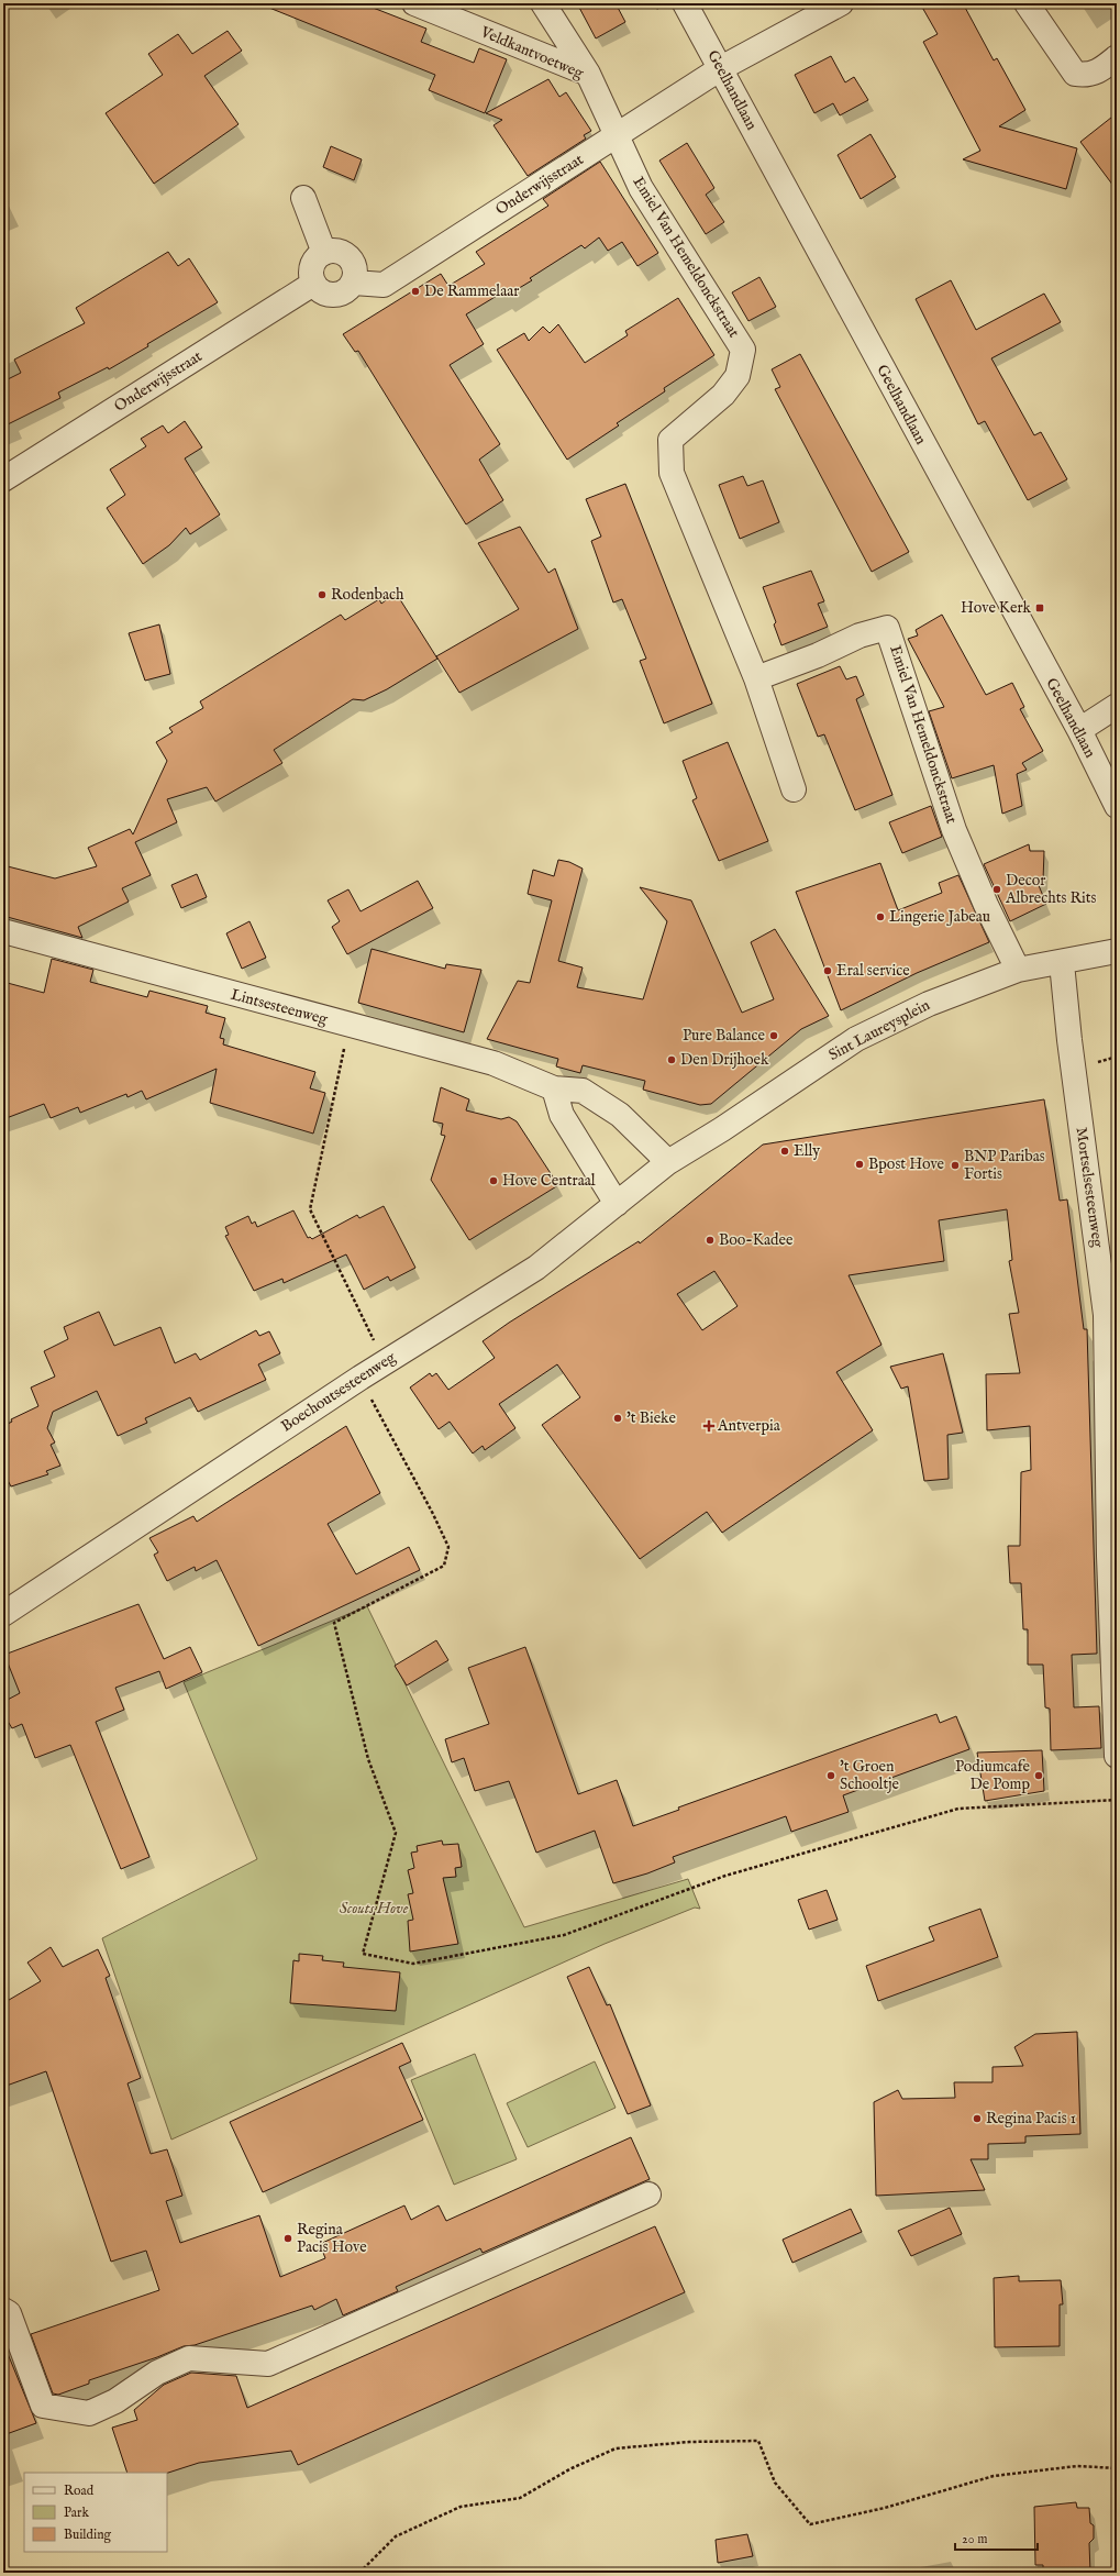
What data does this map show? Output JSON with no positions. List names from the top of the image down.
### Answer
{
  "streets": {
    "street": [
      "Veldkantvoetweg",
      "Geelhandlaan",
      "Onderwijsstraat",
      "Emiel Van Hemeldonckstraat",
      "Lintsesteenweg",
      "Sint Laureysplein",
      "Mortselsesteenweg",
      "Boechoutsesteenweg"
    ]
  },
  "crossings": [
    ["Veldkantvoetweg", "Onderwijsstraat"],
    ["Veldkantvoetweg", "Emiel Van Hemeldonckstraat"],
    ["Geelhandlaan", "Onderwijsstraat"],
    ["Onderwijsstraat", "Emiel Van Hemeldonckstraat"],
    ["Emiel Van Hemeldonckstraat", "Sint Laureysplein"],
    ["Lintsesteenweg", "Sint Laureysplein"],
    ["Lintsesteenweg", "Boechoutsesteenweg"],
    ["Sint Laureysplein", "Mortselsesteenweg"],
    ["Sint Laureysplein", "Boechoutsesteenweg"]
  ],
  "parks": ["Scouts Hove"],
  "places": {
    "other": [
      "De Rammelaar",
      "Rodenbach",
      "Decor Albrechts Rits",
      "Lingerie Jabeau",
      "Eral service",
      "Pure Balance",
      "Den Drijhoek",
      "Elly",
      "Bpost Hove",
      "BNP Paribas Fortis",
      "Hove Centraal",
      "Boo-Kadee",
      "'t Bieke",
      "'t Groen Schooltje",
      "Podiumcafe De Pomp",
      "Regina Pacis 1",
      "Regina Pacis Hove"
    ],
    "transit": ["Hove Kerk"],
    "health": ["Antverpia"]
  },
  "legend": ["Road", "Park", "Building"],
  "scale_bar": "20 m"
}
